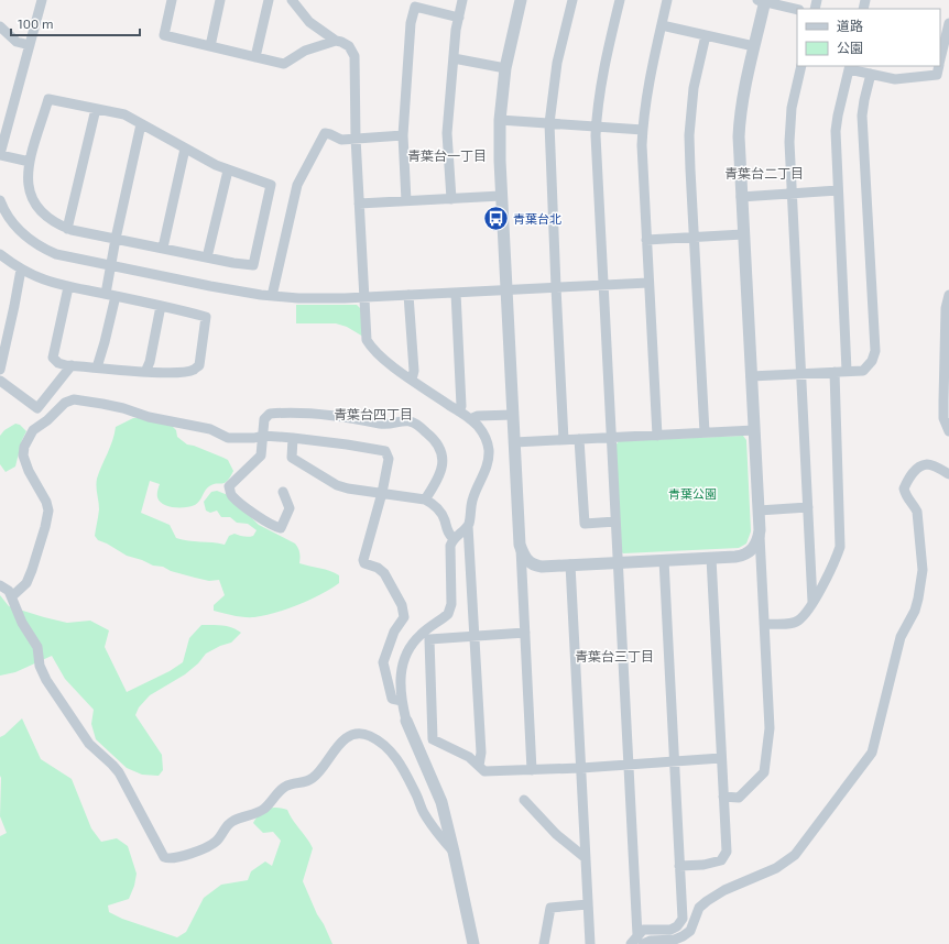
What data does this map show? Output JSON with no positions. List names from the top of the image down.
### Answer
{
  "districts": [
    "青葉台一丁目",
    "青葉台二丁目",
    "青葉台四丁目",
    "青葉台三丁目"
  ],
  "parks": ["青葉公園"],
  "places": {
    "bus stop": ["青葉台北"]
  },
  "legend": ["道路", "公園"],
  "scale_bar": "100 m"
}
